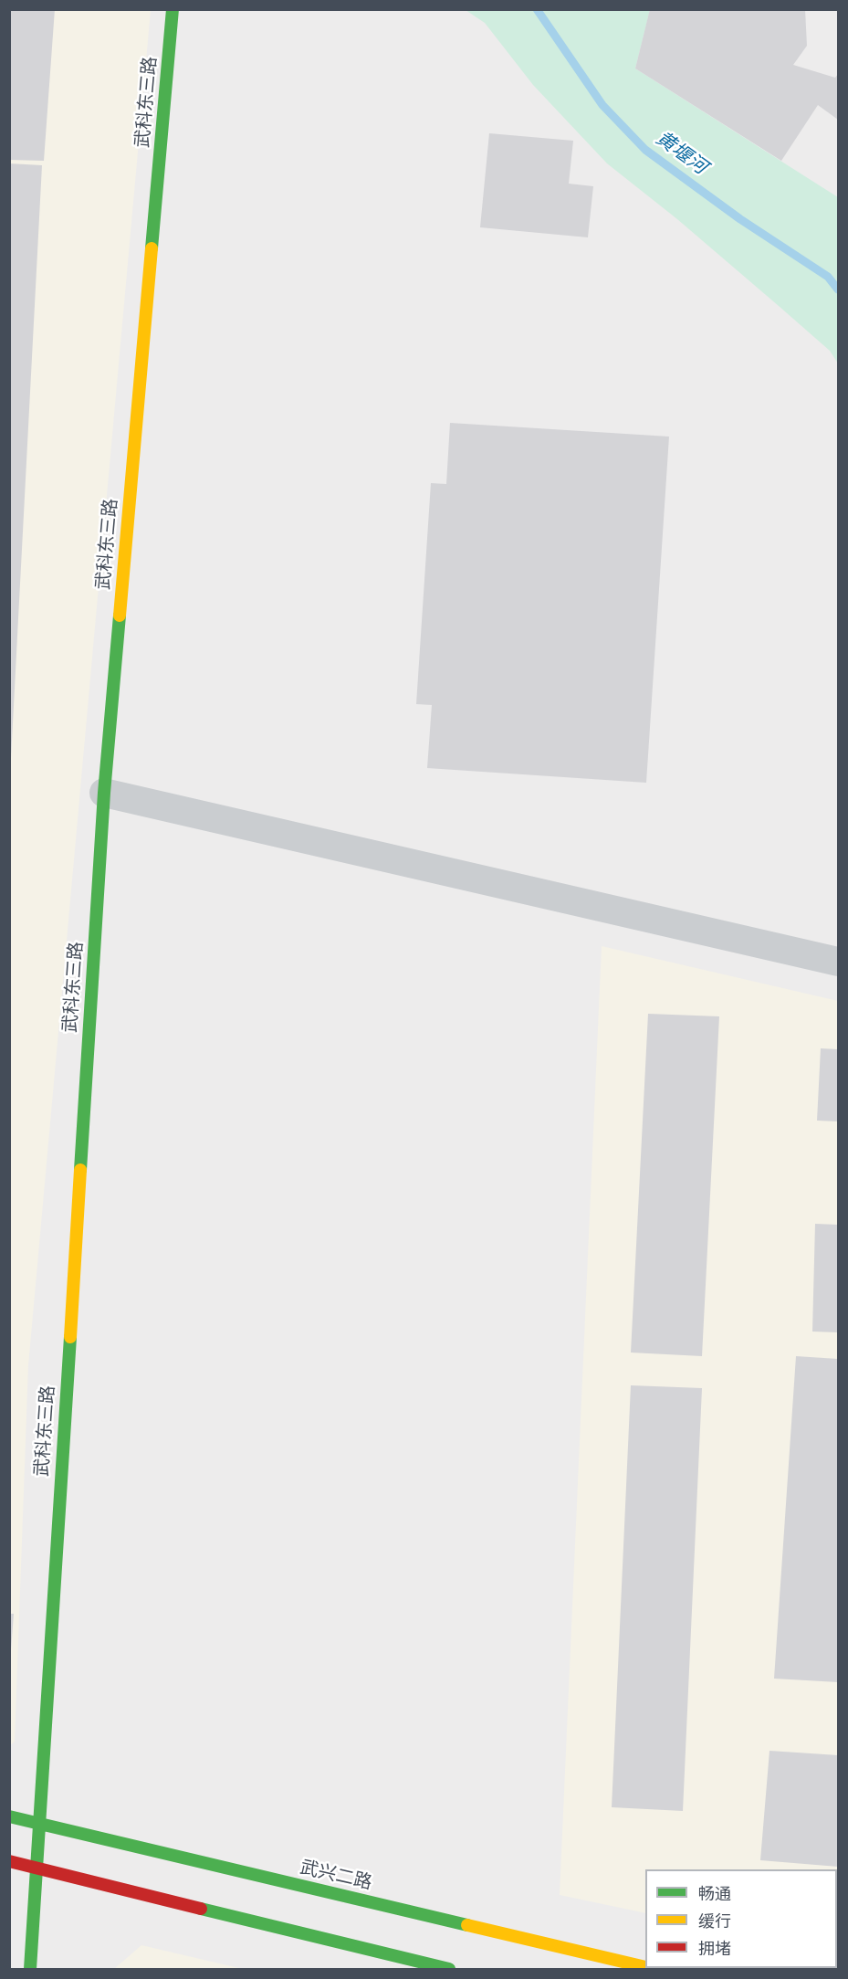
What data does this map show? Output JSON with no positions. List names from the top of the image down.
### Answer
{
  "streets": {
    "street": ["武科东三路", "武兴二路"]
  },
  "crossings": [
    ["武科东三路", "武兴二路"]
  ],
  "water": ["黄堰河"],
  "legend": ["畅通", "缓行", "拥堵"]
}
